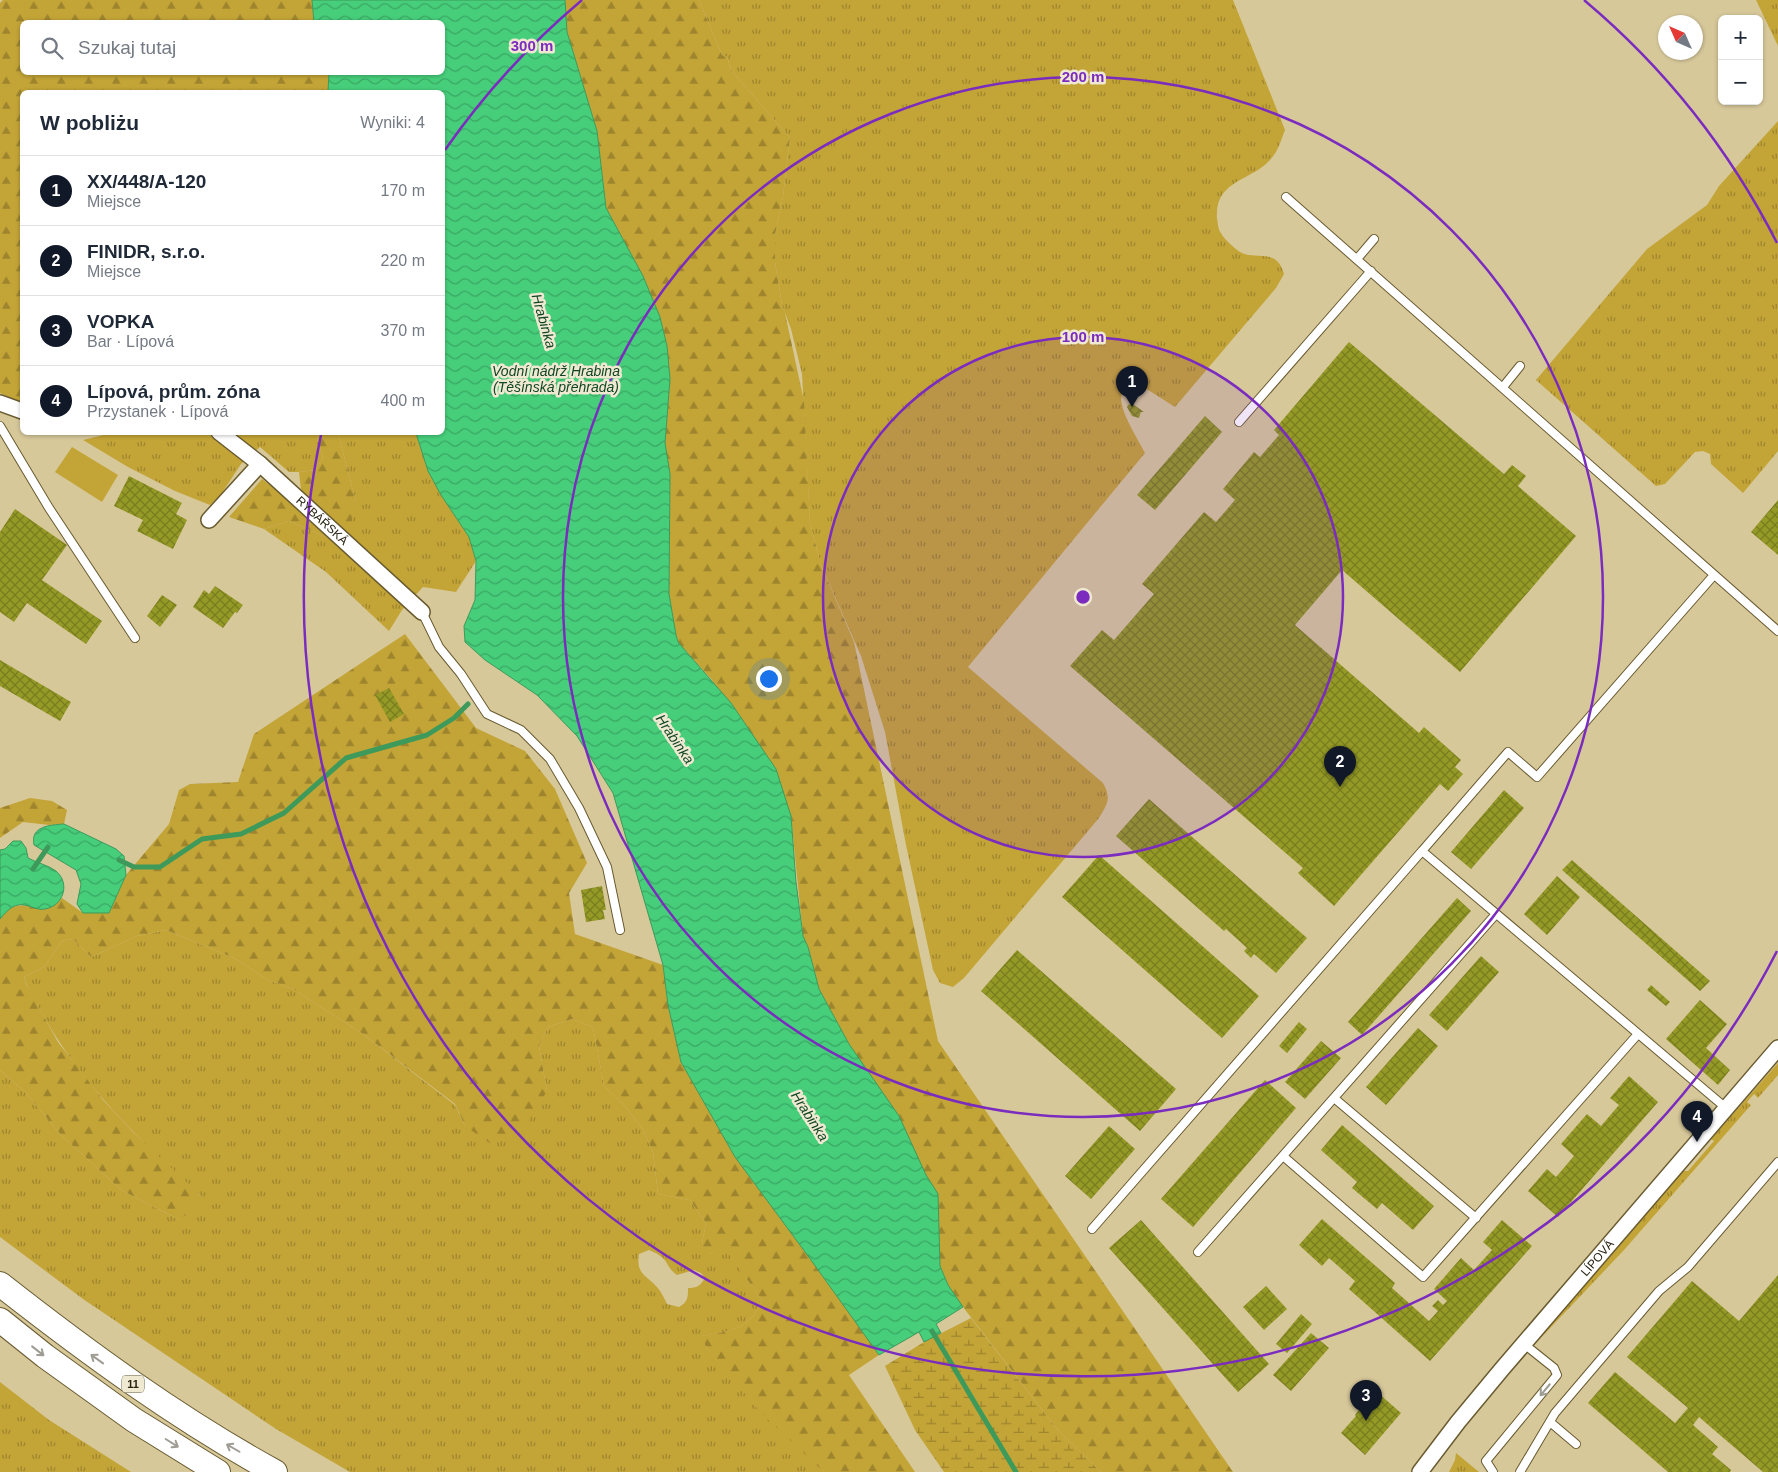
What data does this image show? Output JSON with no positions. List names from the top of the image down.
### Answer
{
  "streets": {
    "highway": ["11"],
    "street": ["RYBÁŘSKÁ", "LÍPOVÁ"]
  },
  "water": ["Hrabinka", "Vodní nádrž Hrabina (Těšínská přehrada)"],
  "north": "top left",
  "page": {
    "map_buttons": ["+", "−"],
    "search": "Szukaj tutaj",
    "heading": ["W pobliżu", "Wyniki: 4"],
    "list": [
      {
        "mark": "1",
        "name": "XX/448/A-120",
        "note": "Miejsce",
        "value": "170 m"
      },
      {
        "mark": "2",
        "name": "FINIDR, s.r.o.",
        "note": "Miejsce",
        "value": "220 m"
      },
      {
        "mark": "3",
        "name": "VOPKA",
        "note": "Bar · Lípová",
        "value": "370 m"
      },
      {
        "mark": "4",
        "name": "Lípová, prům. zóna",
        "note": "Przystanek · Lípová",
        "value": "400 m"
      }
    ],
    "pins": [
      "1",
      "2",
      "4",
      "3"
    ]
  },
  "rings": ["300 m", "200 m", "100 m"]
}
